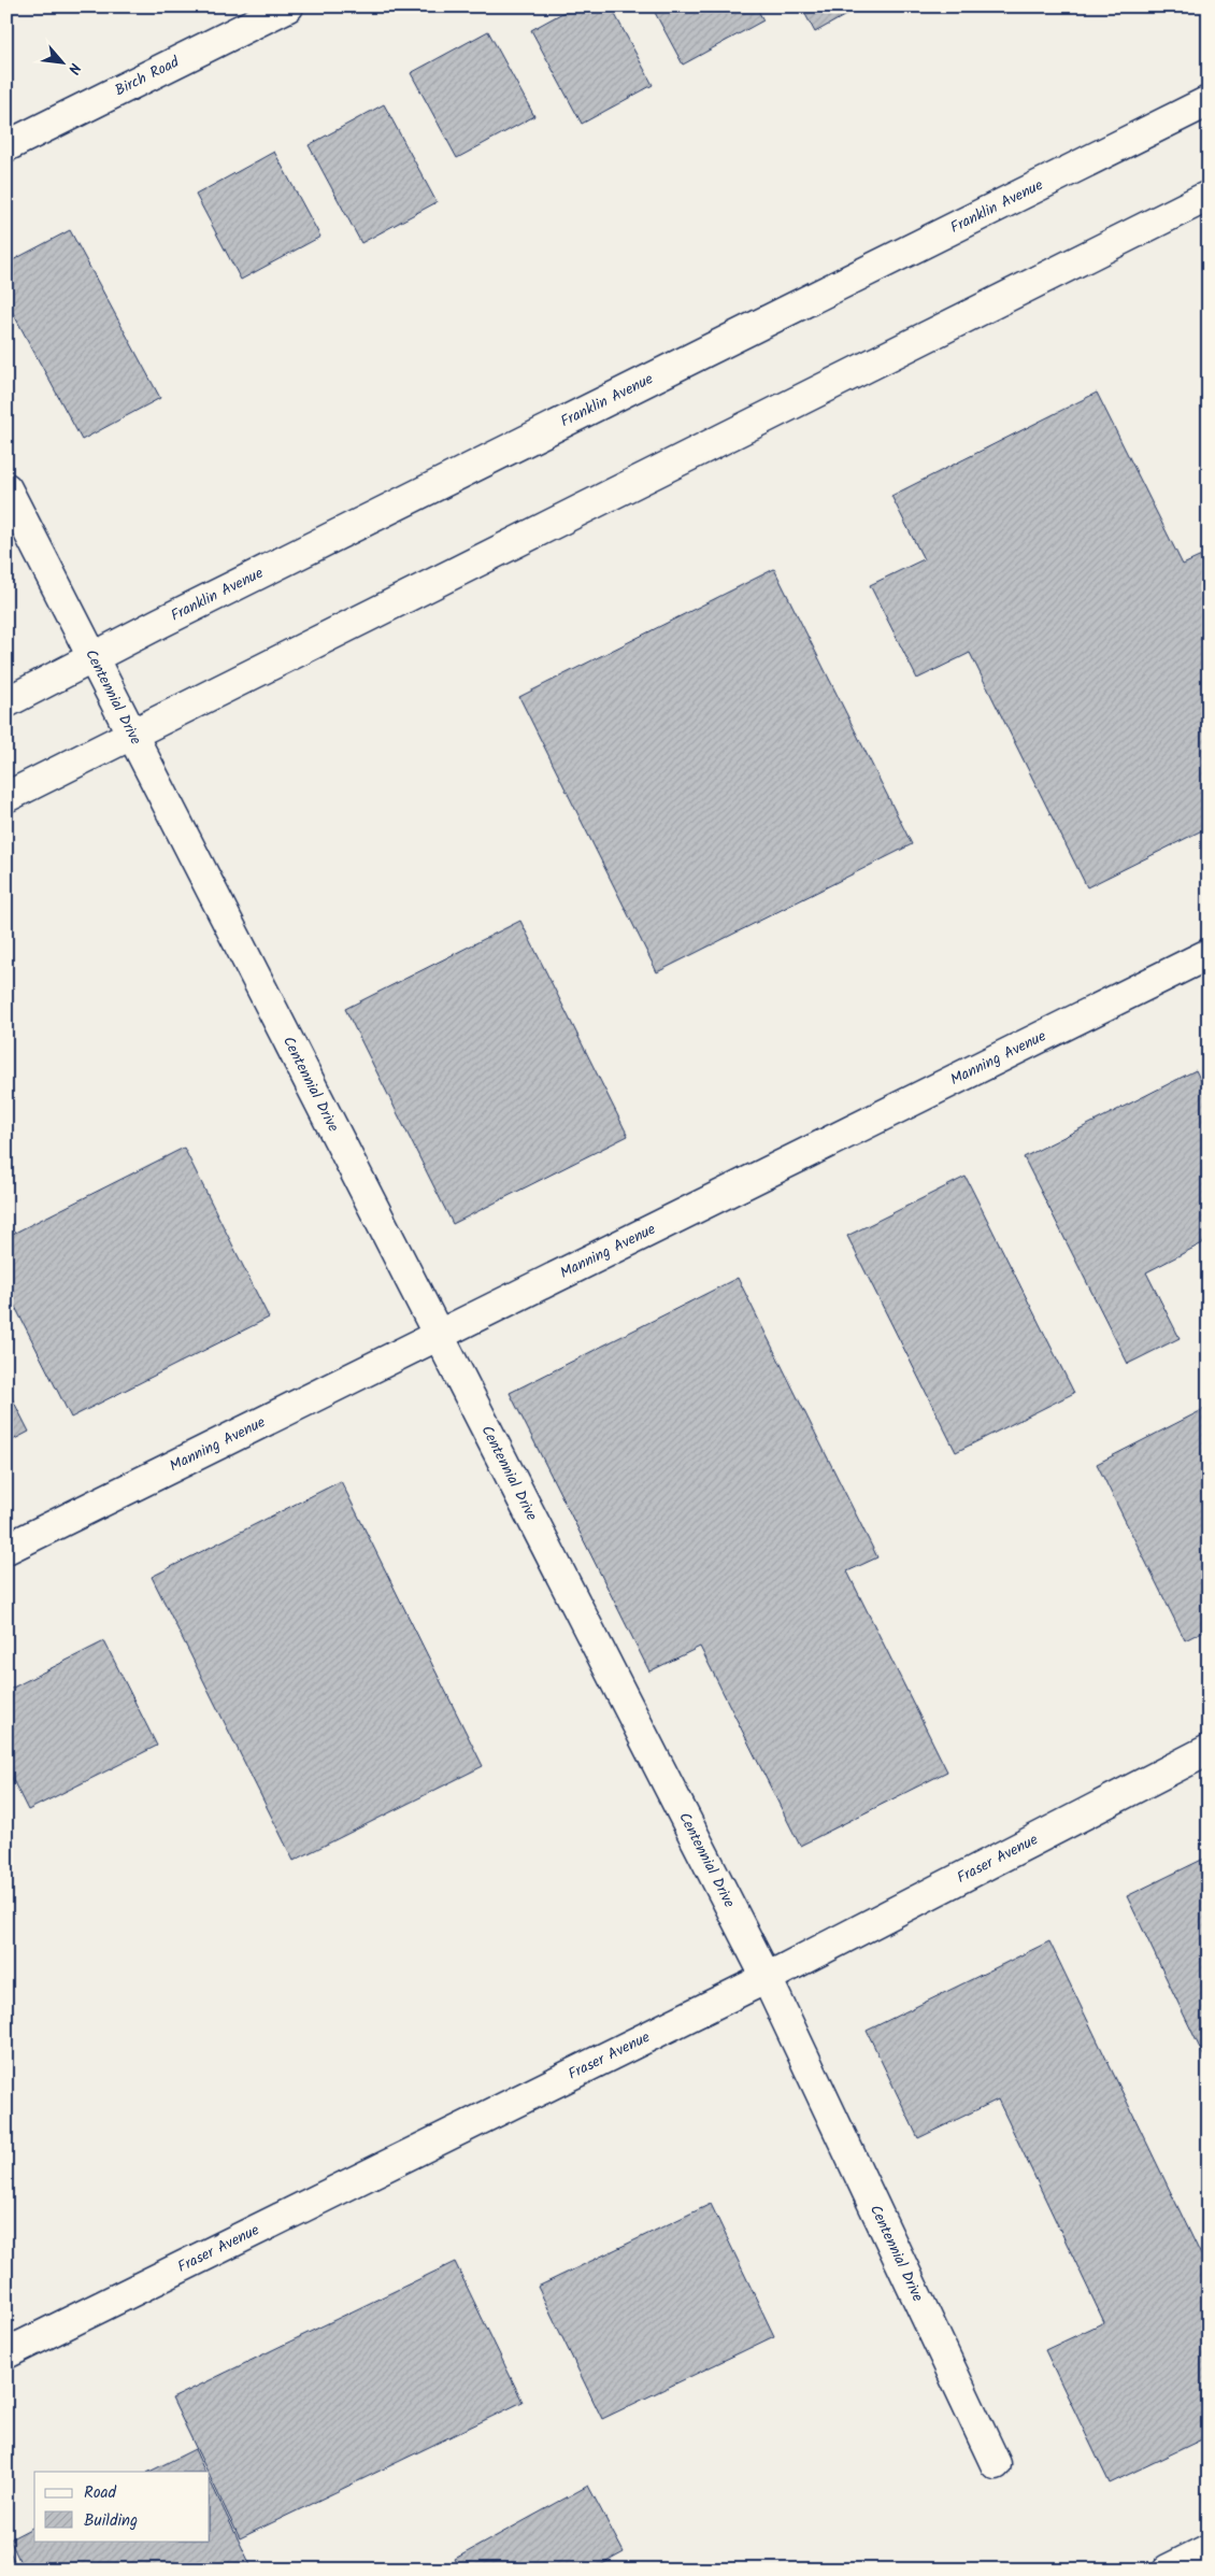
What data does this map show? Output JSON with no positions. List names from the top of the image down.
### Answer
{
  "streets": {
    "street": [
      "Birch Road",
      "Franklin Avenue",
      "Centennial Drive",
      "Manning Avenue",
      "Fraser Avenue"
    ]
  },
  "crossings": [
    ["Franklin Avenue", "Centennial Drive"],
    ["Centennial Drive", "Manning Avenue"],
    ["Centennial Drive", "Fraser Avenue"]
  ],
  "legend": ["Road", "Building"],
  "north": "bottom right"
}
